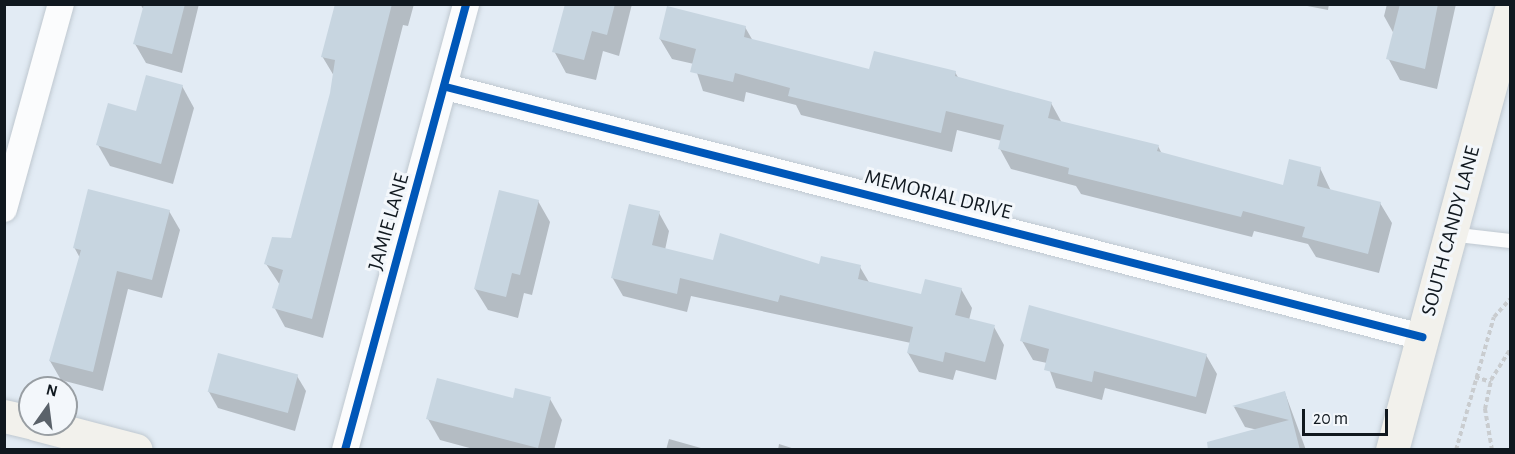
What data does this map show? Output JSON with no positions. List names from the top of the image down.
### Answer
{
  "streets": {
    "main road": ["SOUTH CANDY LANE"],
    "street": ["MEMORIAL DRIVE", "JAMIE LANE"]
  },
  "crossings": [
    ["MEMORIAL DRIVE", "JAMIE LANE"],
    ["MEMORIAL DRIVE", "SOUTH CANDY LANE"]
  ],
  "scale_bar": "20 m",
  "north": "top"
}
